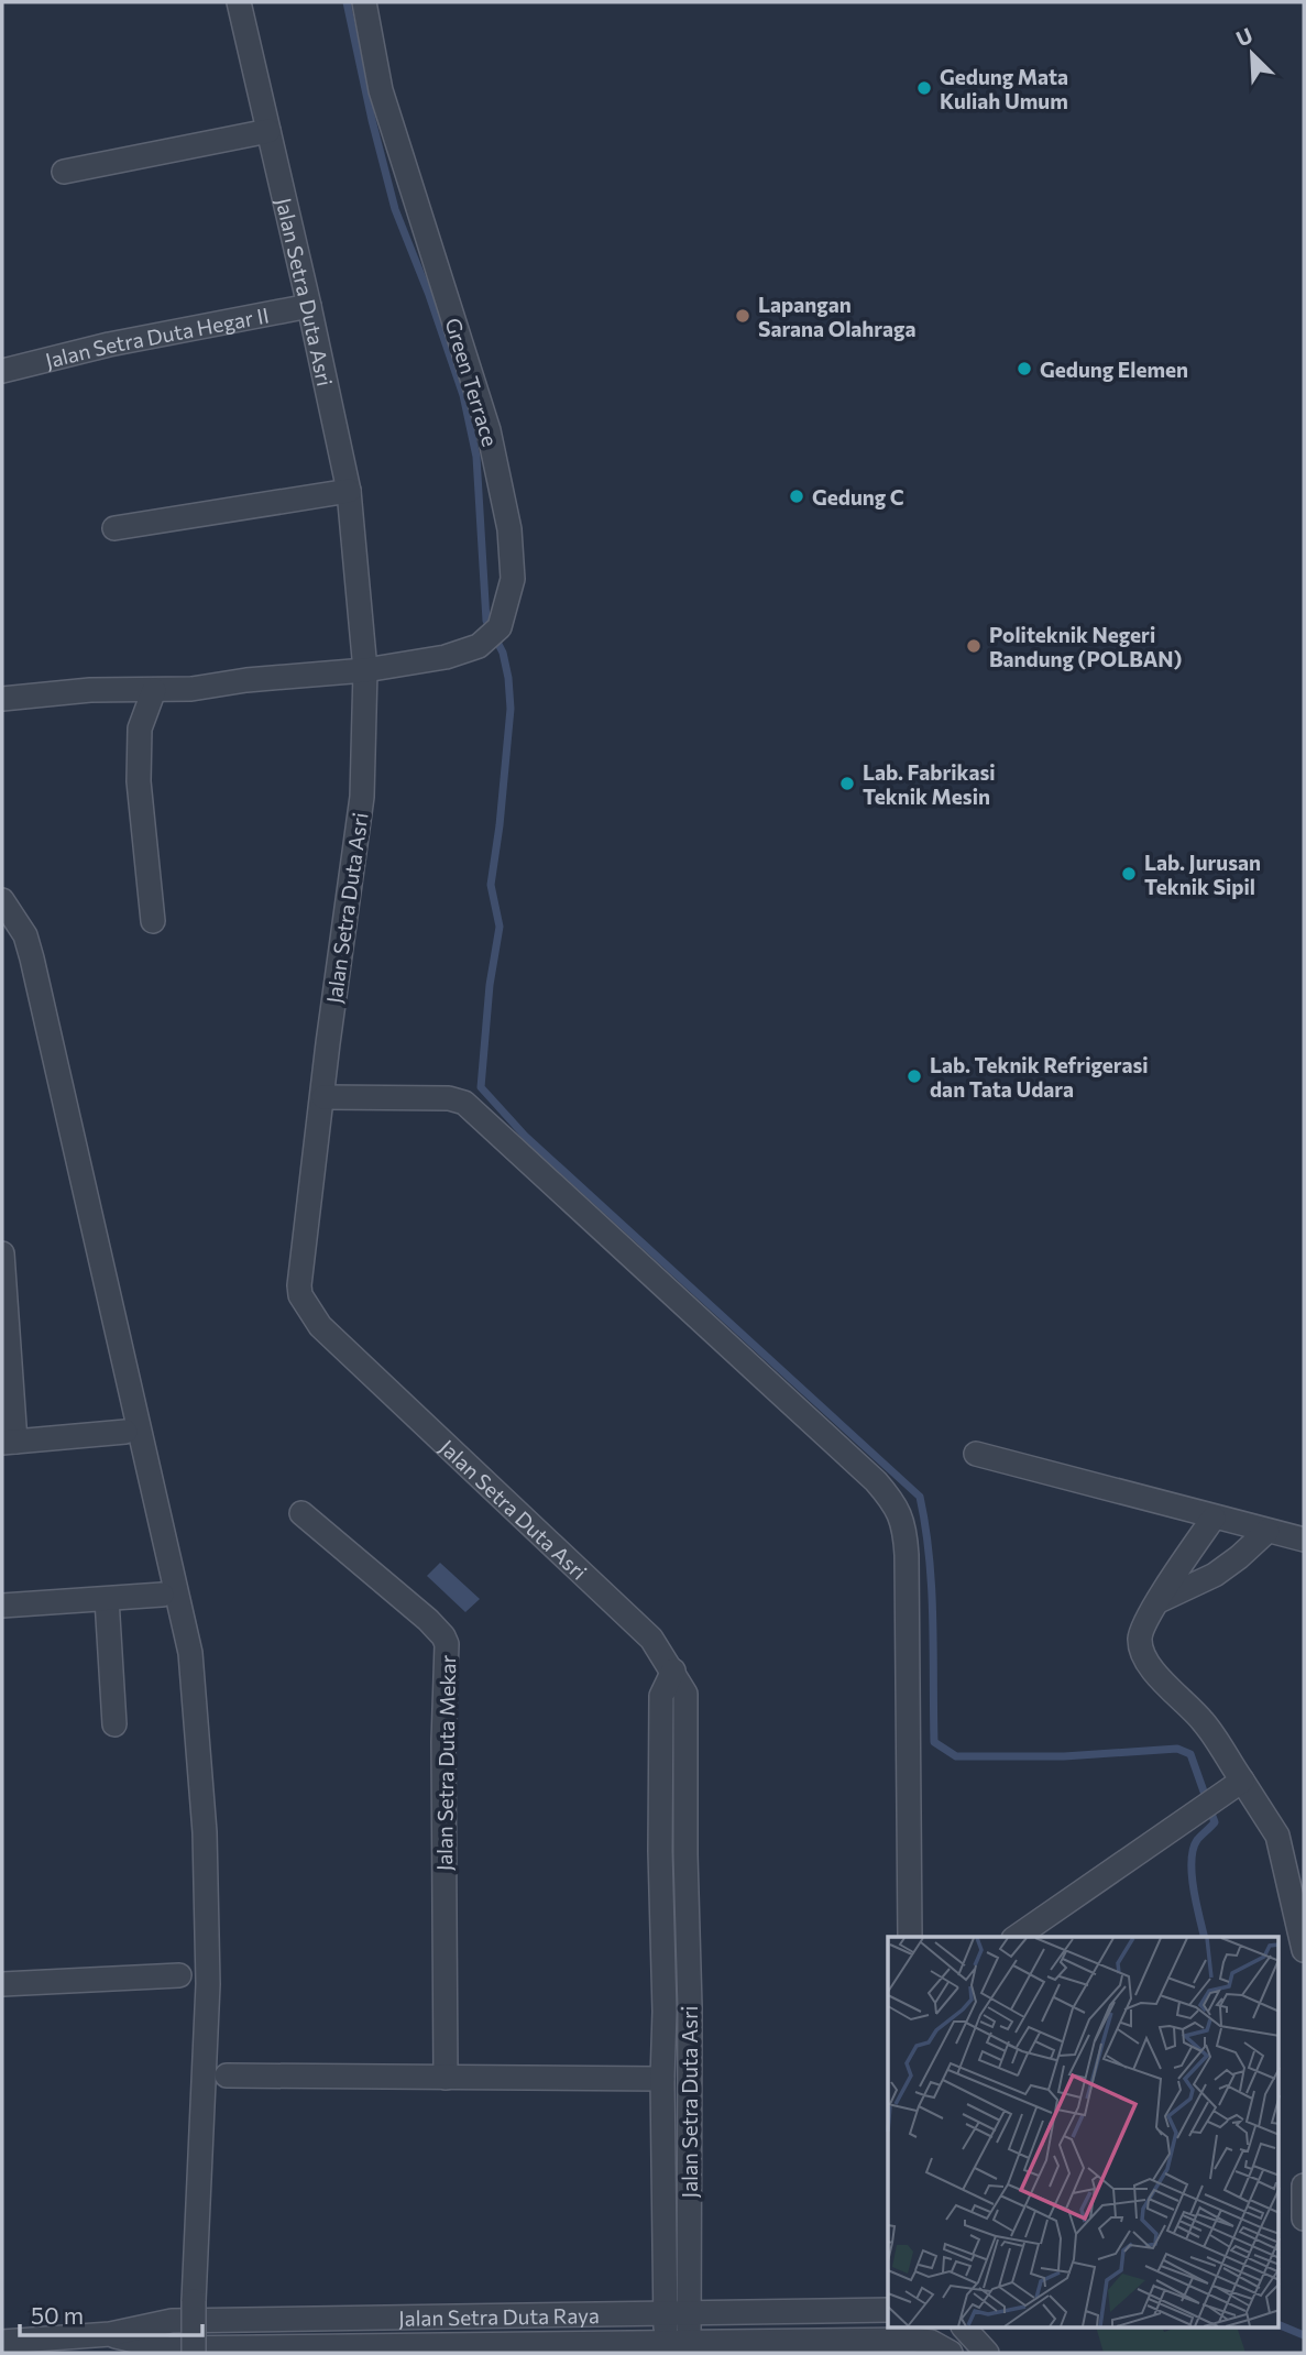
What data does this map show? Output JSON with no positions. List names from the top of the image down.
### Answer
{
  "streets": {
    "street": [
      "Jalan Setra Duta Asri",
      "Jalan Setra Duta Hegar II",
      "Green Terrace",
      "Jalan Setra Duta Mekar",
      "Jalan Setra Duta Raya"
    ]
  },
  "crossings": [
    ["Jalan Setra Duta Asri", "Jalan Setra Duta Hegar II"],
    ["Jalan Setra Duta Asri", "Green Terrace"],
    ["Jalan Setra Duta Asri", "Jalan Setra Duta Raya"]
  ],
  "places": [
    "Gedung Mata Kuliah Umum",
    "Lapangan Sarana Olahraga",
    "Gedung Elemen",
    "Gedung C",
    "Politeknik Negeri Bandung (POLBAN)",
    "Lab. Fabrikasi Teknik Mesin",
    "Lab. Jurusan Teknik Sipil",
    "Lab. Teknik Refrigerasi dan Tata Udara"
  ],
  "scale_bar": "50 m",
  "north": "top left"
}
